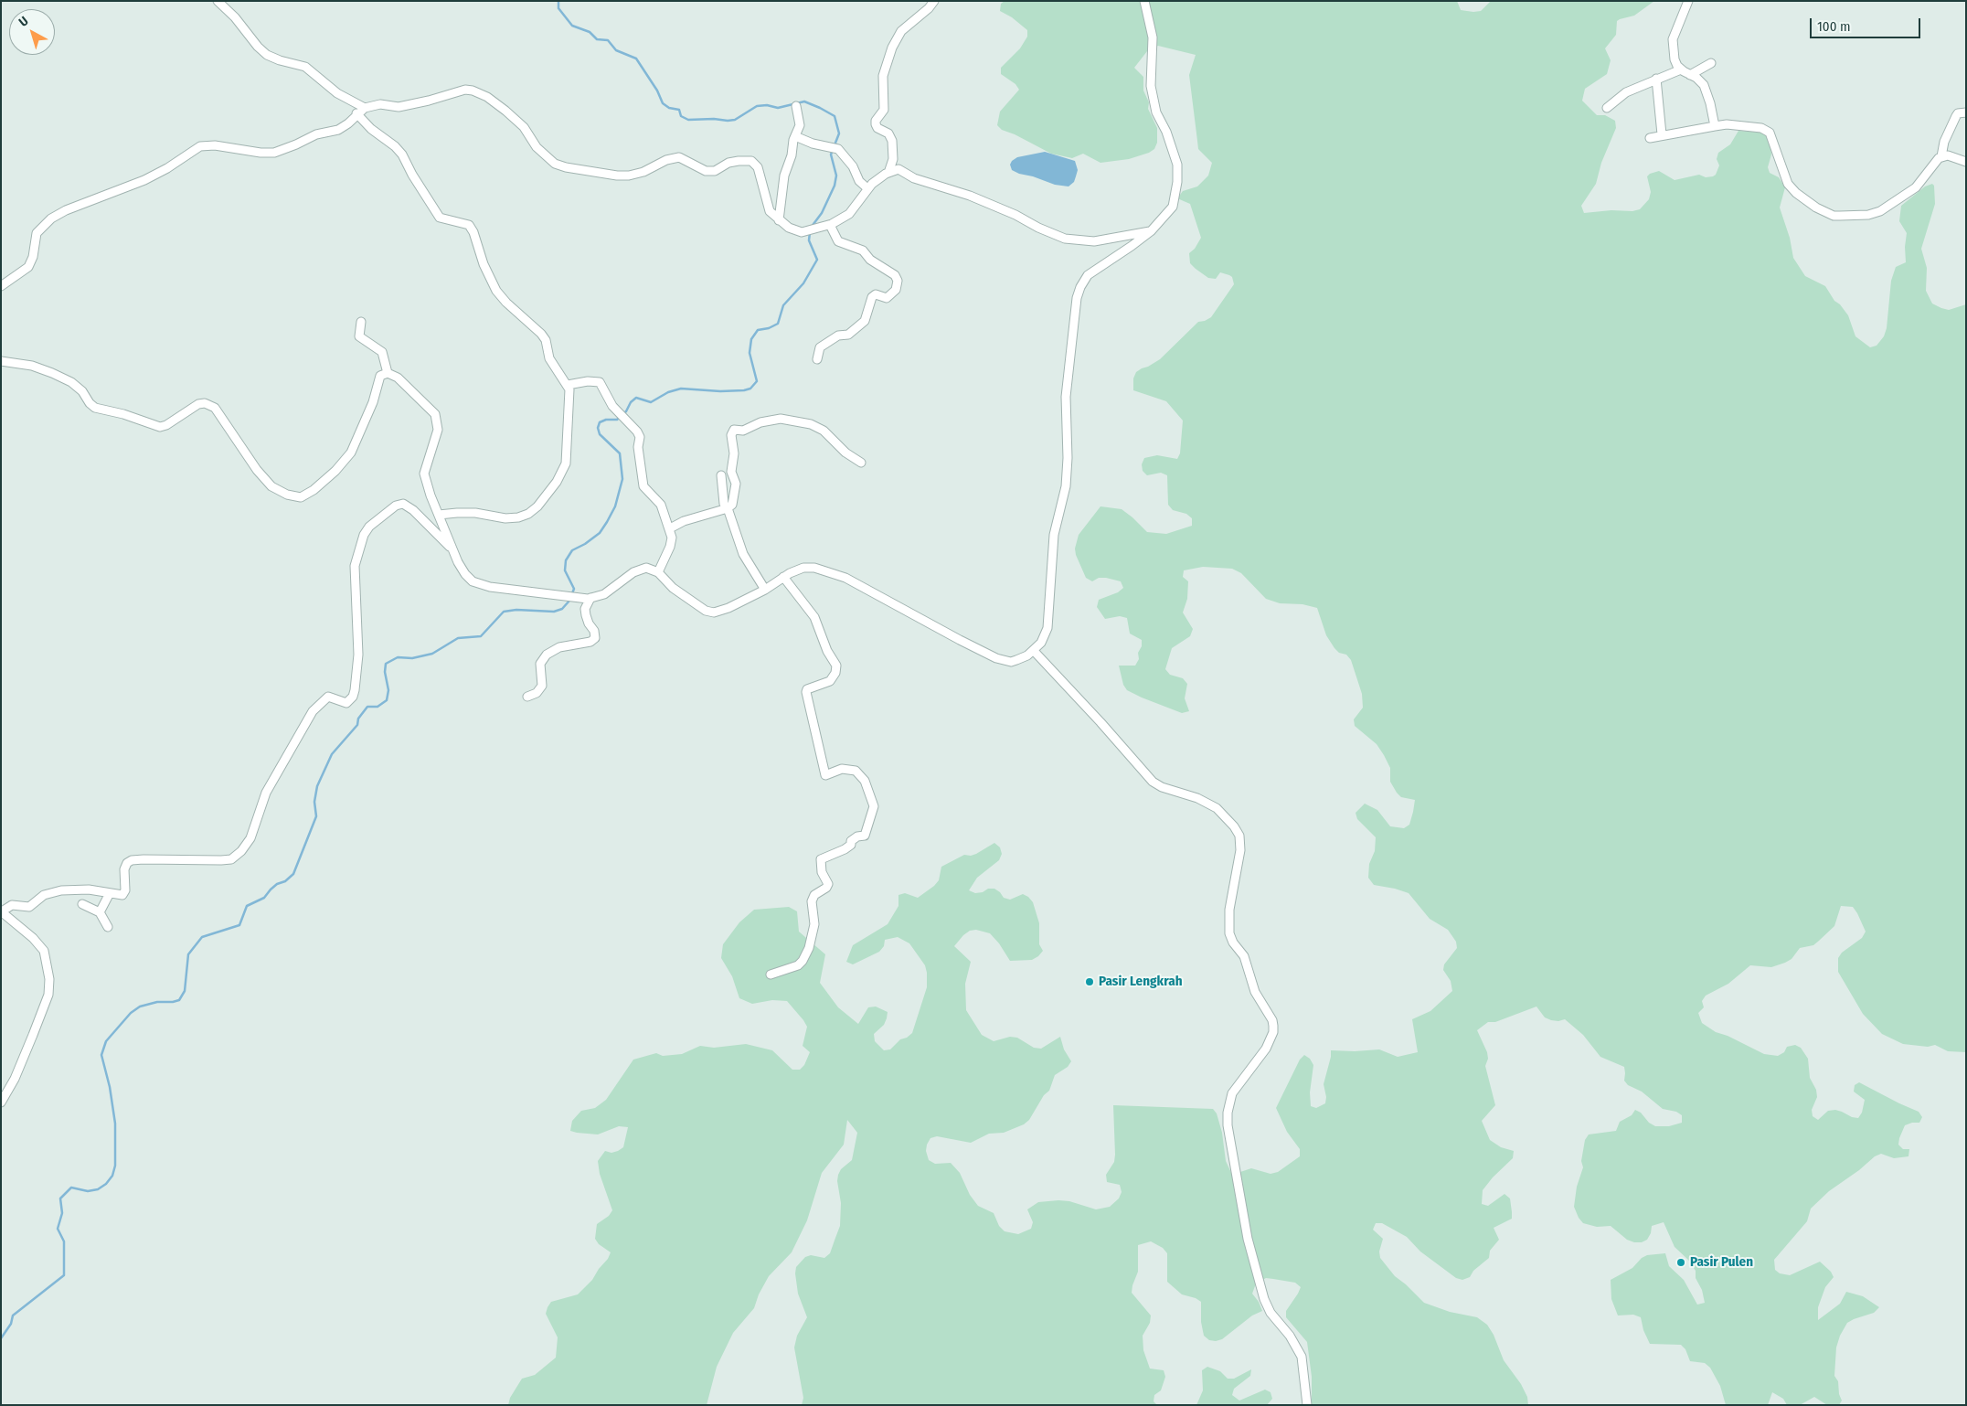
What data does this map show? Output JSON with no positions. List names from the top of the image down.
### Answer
{
  "places": ["Pasir Lengkrah", "Pasir Pulen"],
  "scale_bar": "100 m",
  "north": "top left"
}
